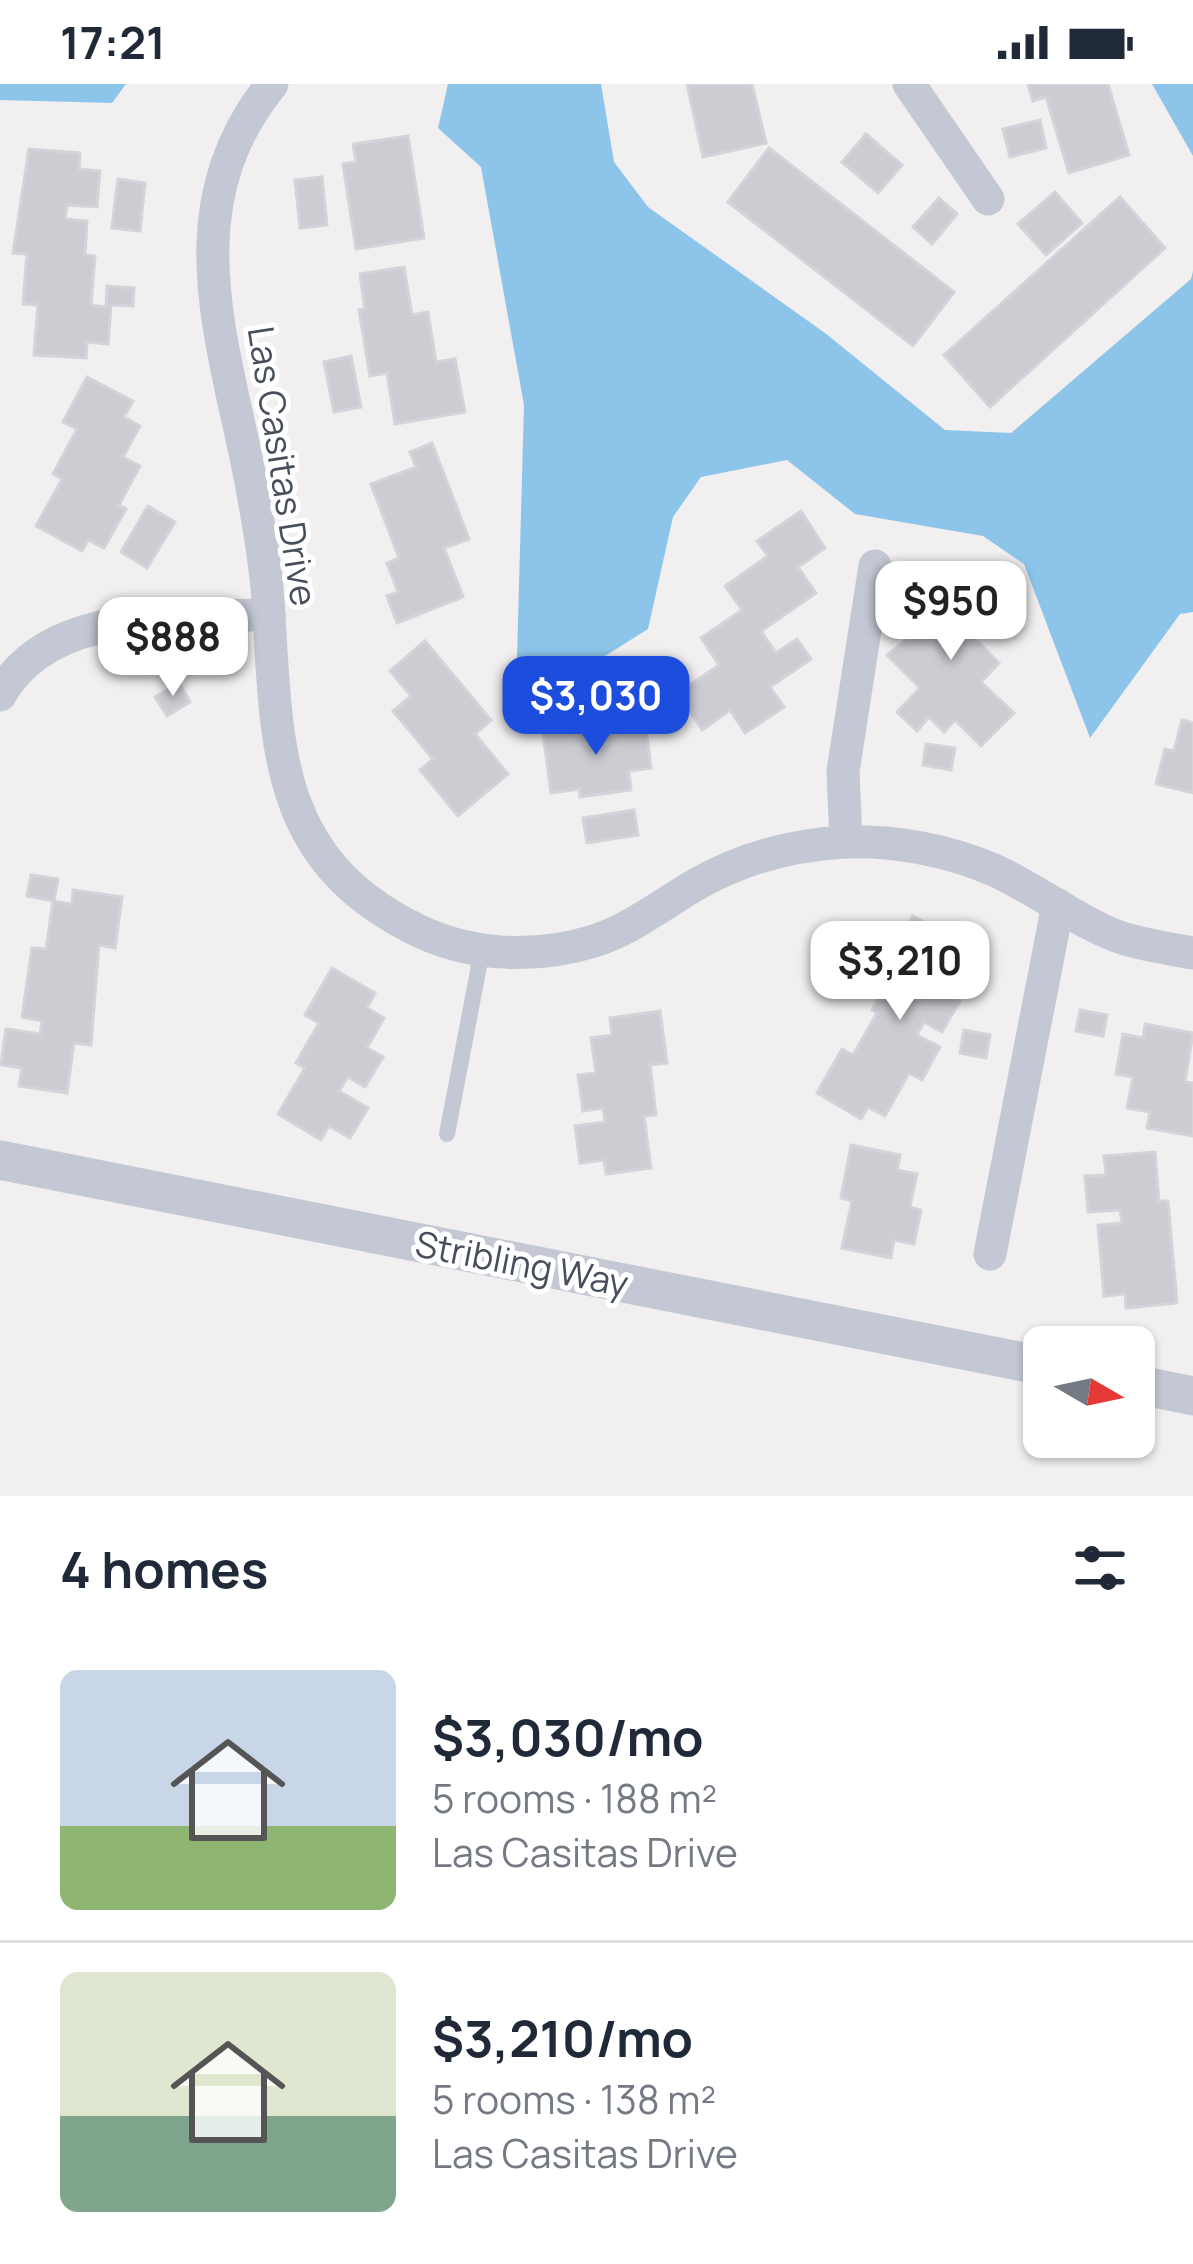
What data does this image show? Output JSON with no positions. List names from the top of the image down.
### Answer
{
  "streets": {
    "street": ["Las Casitas Drive", "Stribling Way"]
  },
  "north": "right",
  "page": {
    "status": "17:21",
    "price": [
      "$950",
      "$888",
      "$3,030",
      "$3,210"
    ],
    "heading": "4 homes",
    "list": [
      {
        "name": "$3,030/mo",
        "note": "5 rooms · 188 m² · Las Casitas Drive"
      },
      {
        "name": "$3,210/mo",
        "note": "5 rooms · 138 m² · Las Casitas Drive"
      }
    ]
  }
}
